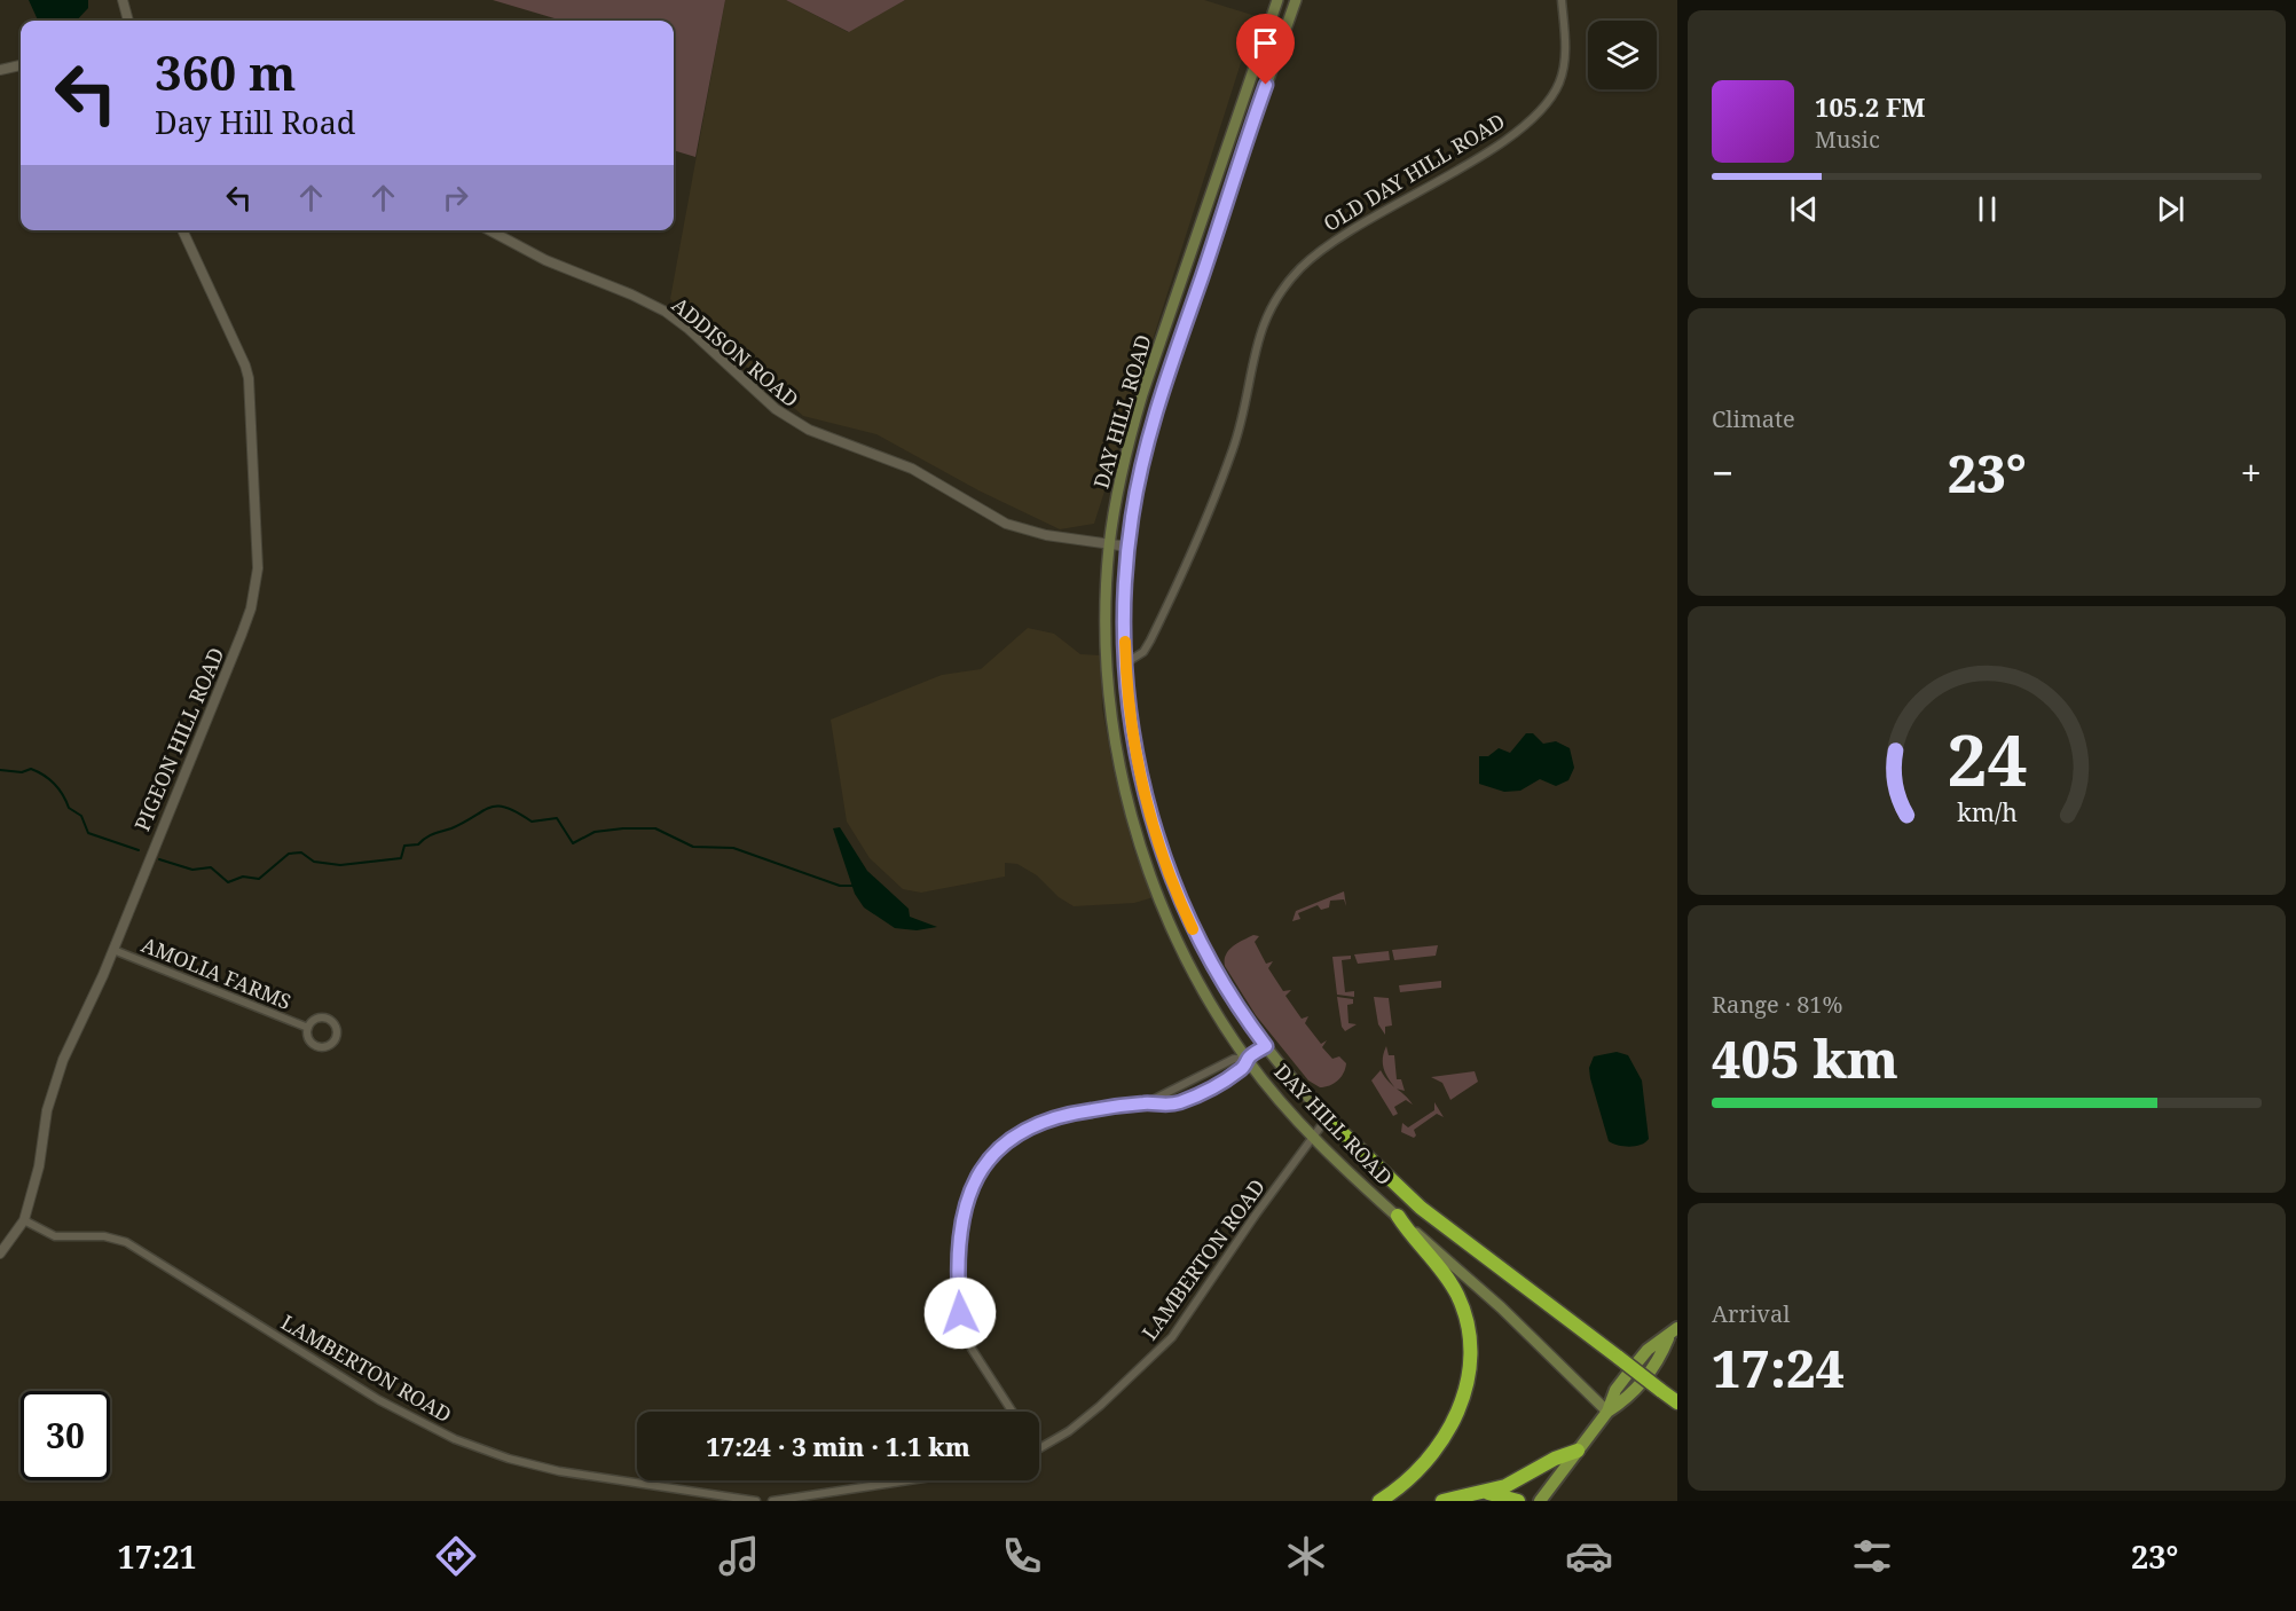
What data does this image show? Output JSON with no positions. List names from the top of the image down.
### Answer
{
  "streets": {
    "main road": ["DAY HILL ROAD"],
    "street": [
      "OLD DAY HILL ROAD",
      "ADDISON ROAD",
      "PIGEON HILL ROAD",
      "AMOLIA FARMS",
      "LAMBERTON ROAD"
    ]
  },
  "crossings": [
    ["OLD DAY HILL ROAD", "DAY HILL ROAD"],
    ["ADDISON ROAD", "DAY HILL ROAD"],
    ["DAY HILL ROAD", "LAMBERTON ROAD"],
    ["PIGEON HILL ROAD", "AMOLIA FARMS"],
    ["PIGEON HILL ROAD", "LAMBERTON ROAD"]
  ],
  "page": {
    "turn": ["360 m", "Day Hill Road"],
    "song": ["105.2 FM", "Music"],
    "tile": [
      "Climate",
      ["Range · 81%", "405 km"],
      ["Arrival", "17:24"]
    ],
    "heat": ["−", "23°", "+"],
    "limit": "30",
    "trip": "17:24 · 3 min · 1.1 km",
    "tabs": ["17:21", "23°"],
    "gauge": ["24", "km/h"]
  }
}
